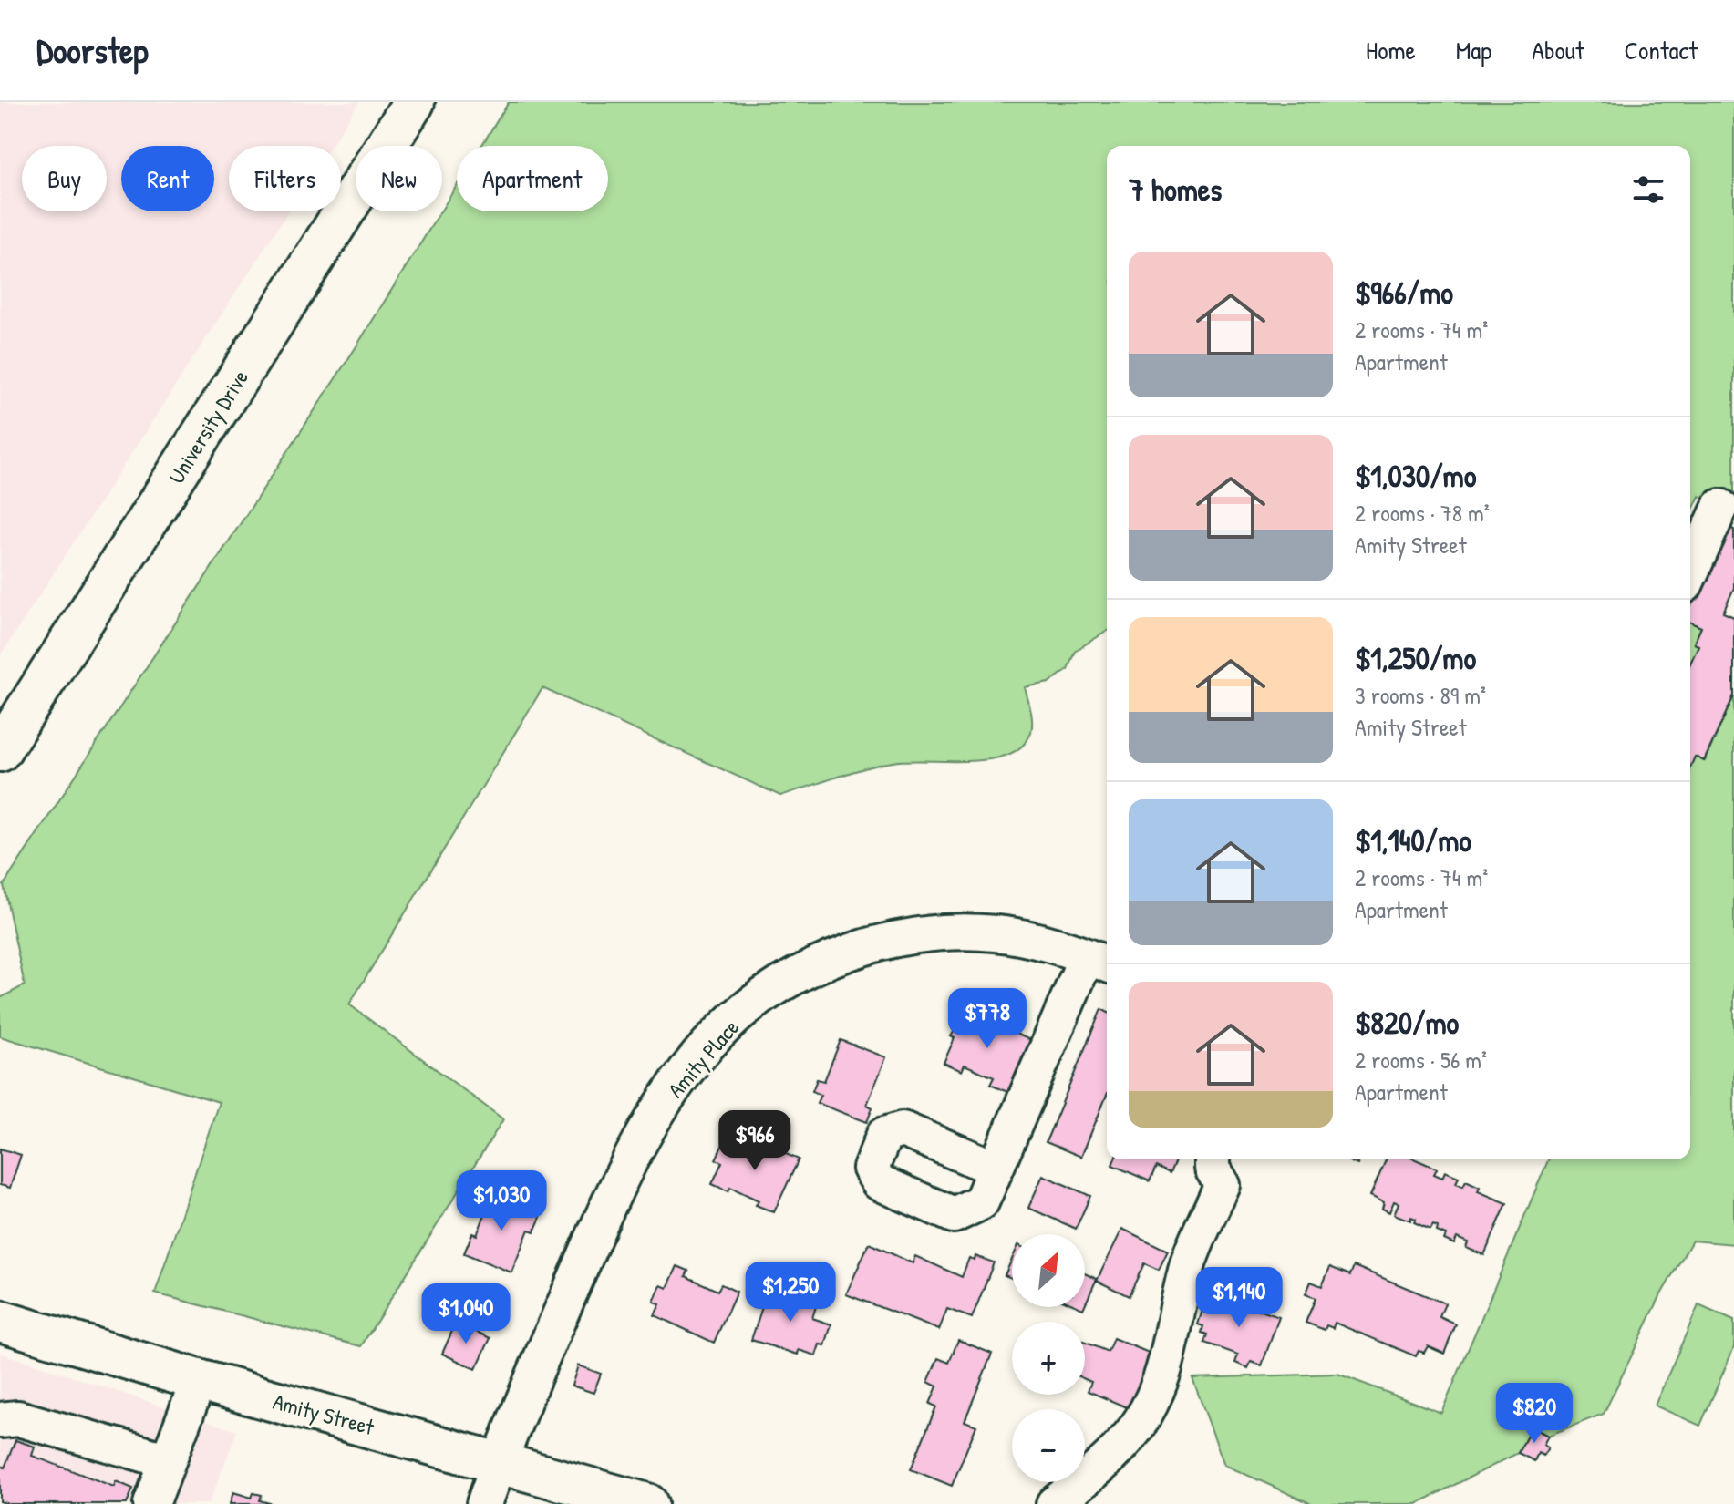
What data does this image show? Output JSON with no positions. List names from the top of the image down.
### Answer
{
  "streets": {
    "main road": ["University Drive", "Amity Street"],
    "street": ["Amity Place"]
  },
  "crossings": [
    ["Amity Place", "Amity Street"]
  ],
  "north": "top right",
  "page": {
    "header": "Doorstep",
    "nav": [
      "Home",
      "Map",
      "About",
      "Contact"
    ],
    "chip": [
      "Buy",
      "Rent",
      "Filters",
      "New",
      "Apartment"
    ],
    "heading": "7 homes",
    "list": [
      {
        "name": "$966/mo",
        "note": "2 rooms · 74 m² · Apartment"
      },
      {
        "name": "$1,030/mo",
        "note": "2 rooms · 78 m² · Amity Street"
      },
      {
        "name": "$1,250/mo",
        "note": "3 rooms · 89 m² · Amity Street"
      },
      {
        "name": "$1,140/mo",
        "note": "2 rooms · 74 m² · Apartment"
      },
      {
        "name": "$820/mo",
        "note": "2 rooms · 56 m² · Apartment"
      }
    ],
    "price": [
      "$778",
      "$966",
      "$1,030",
      "$1,250",
      "$1,140",
      "$1,040",
      "$820"
    ],
    "map_buttons": ["+", "−"]
  }
}
